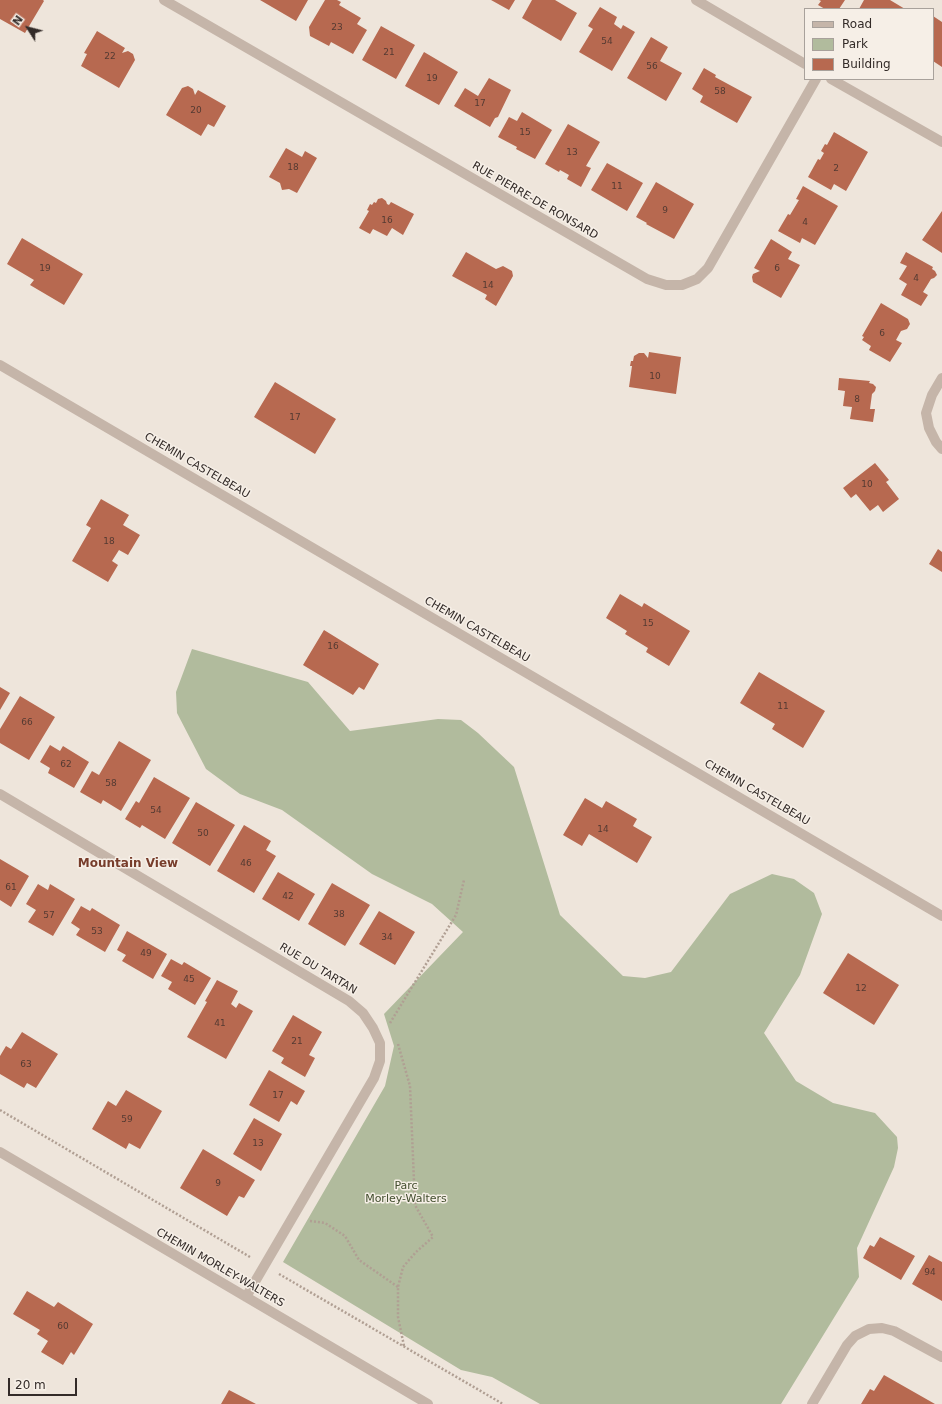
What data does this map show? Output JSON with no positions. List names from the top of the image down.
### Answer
{
  "streets": {
    "street": [
      "RUE PIERRE-DE RONSARD",
      "CHEMIN CASTELBEAU",
      "RUE DU TARTAN",
      "CHEMIN MORLEY-WALTERS"
    ]
  },
  "crossings": [
    ["RUE DU TARTAN", "CHEMIN MORLEY-WALTERS"]
  ],
  "districts": ["Mountain View"],
  "parks": ["Parc Morley-Walters"],
  "house_numbers": [
    "23",
    "54",
    "21",
    "22",
    "56",
    "19",
    "58",
    "17",
    "20",
    "15",
    "13",
    "18",
    "2",
    "11",
    "9",
    "16",
    "4",
    "19",
    "6",
    "4",
    "14",
    "6",
    "10",
    "8",
    "17",
    "10",
    "18",
    "15",
    "16",
    "11",
    "66",
    "62",
    "58",
    "54",
    "14",
    "50",
    "46",
    "61",
    "42",
    "38",
    "57",
    "53",
    "34",
    "49",
    "45",
    "12",
    "41",
    "21",
    "63",
    "17",
    "59",
    "13",
    "9",
    "94",
    "60"
  ],
  "legend": ["Road", "Park", "Building"],
  "scale_bar": "20 m",
  "north": "top left"
}
